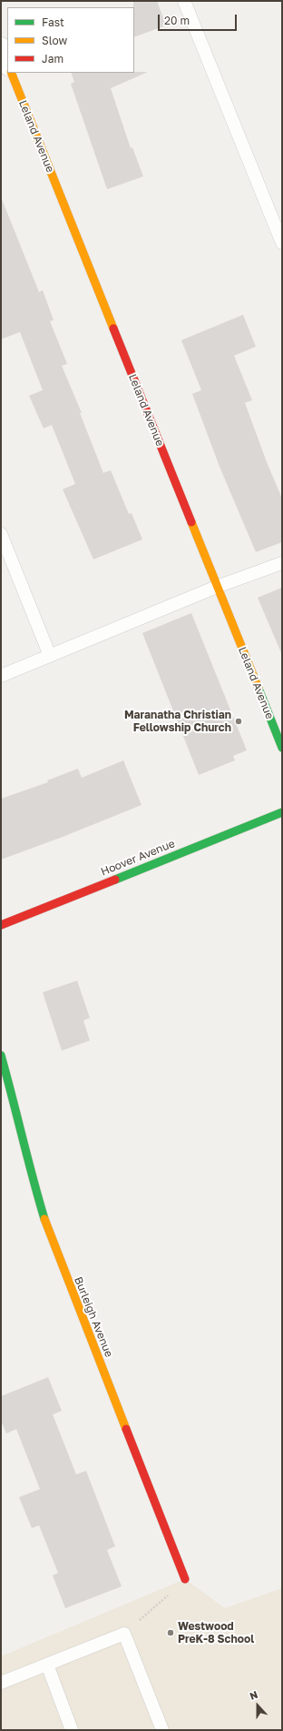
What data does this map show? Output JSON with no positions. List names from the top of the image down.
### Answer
{
  "streets": {
    "street": ["Leland Avenue", "Hoover Avenue", "Burleigh Avenue"]
  },
  "places": ["Maranatha Christian Fellowship Church", "Westwood PreK-8 School"],
  "legend": ["Fast", "Slow", "Jam"],
  "scale_bar": "20 m",
  "north": "top"
}
